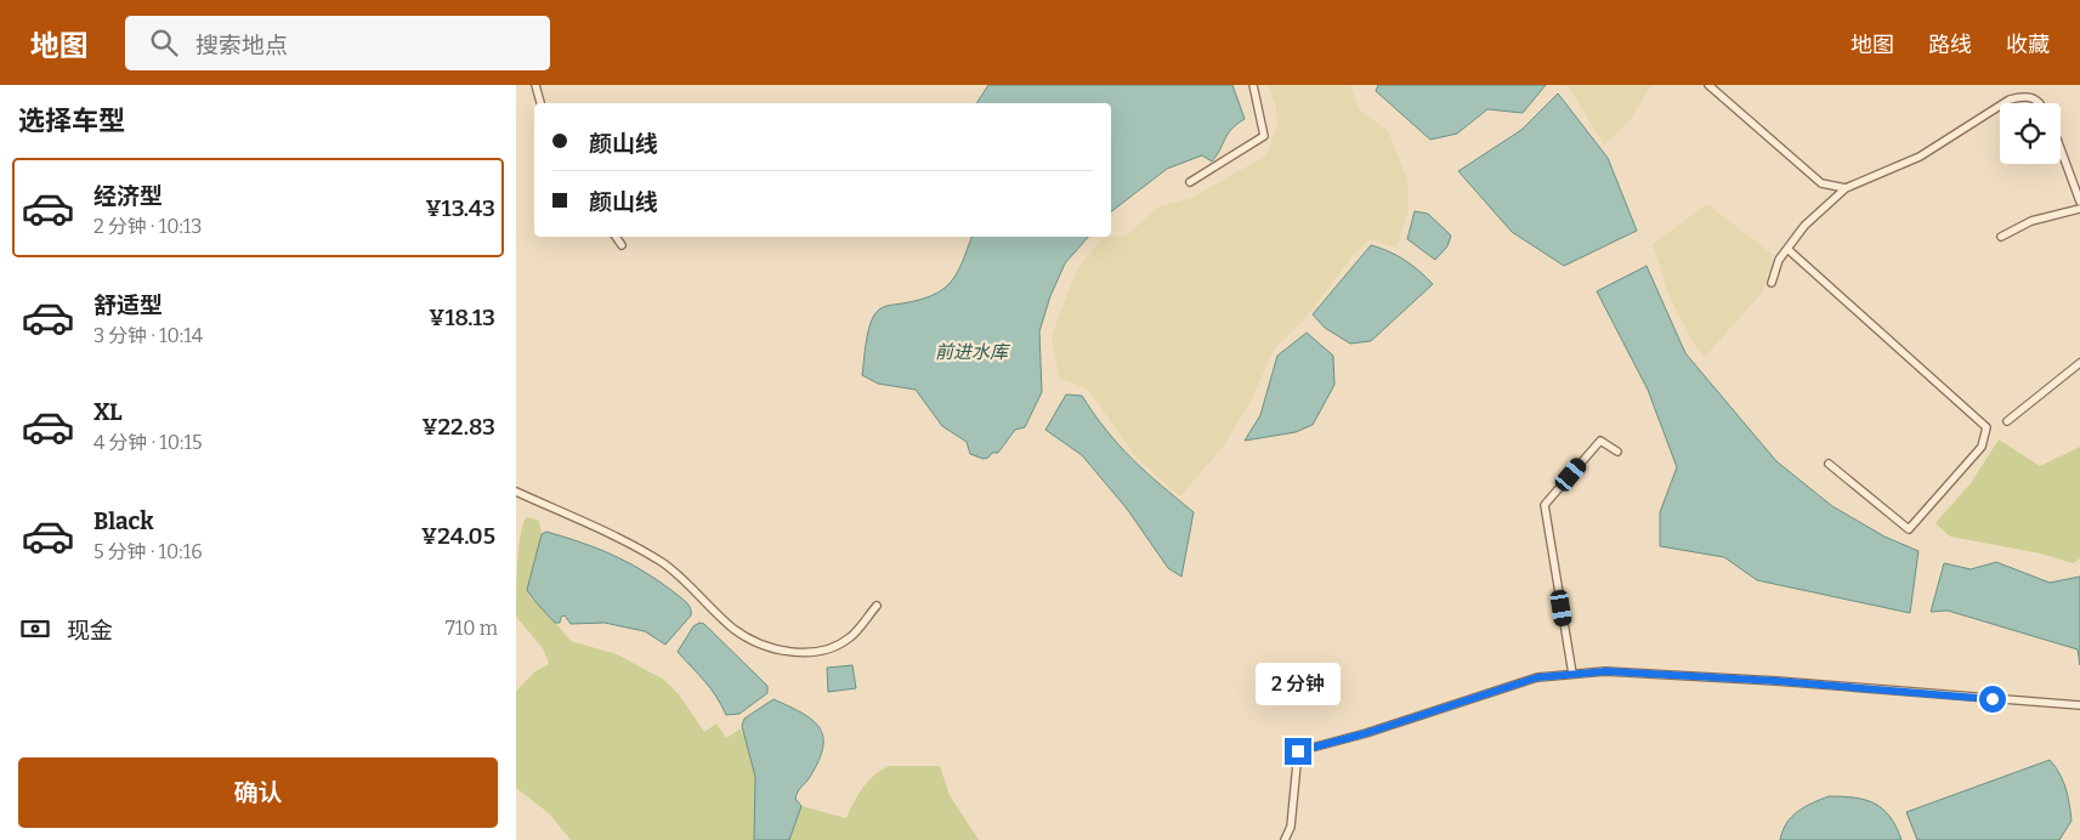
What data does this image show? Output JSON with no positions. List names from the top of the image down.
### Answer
{
  "water": ["前进水库"],
  "page": {
    "header": "地图",
    "search": "搜索地点",
    "nav": ["地图", "路线", "收藏"],
    "heading": "选择车型",
    "banner": ["颜山线", "颜山线"],
    "list": [
      {
        "name": "经济型",
        "note": "2 分钟 · 10:13",
        "value": "¥13.43"
      },
      {
        "name": "舒适型",
        "note": "3 分钟 · 10:14",
        "value": "¥18.13"
      },
      {
        "name": "XL",
        "note": "4 分钟 · 10:15",
        "value": "¥22.83"
      },
      {
        "name": "Black",
        "note": "5 分钟 · 10:16",
        "value": "¥24.05"
      }
    ],
    "pay": ["现金", "710 m"],
    "bubble": "2 分钟",
    "buttons": "确认"
  }
}
